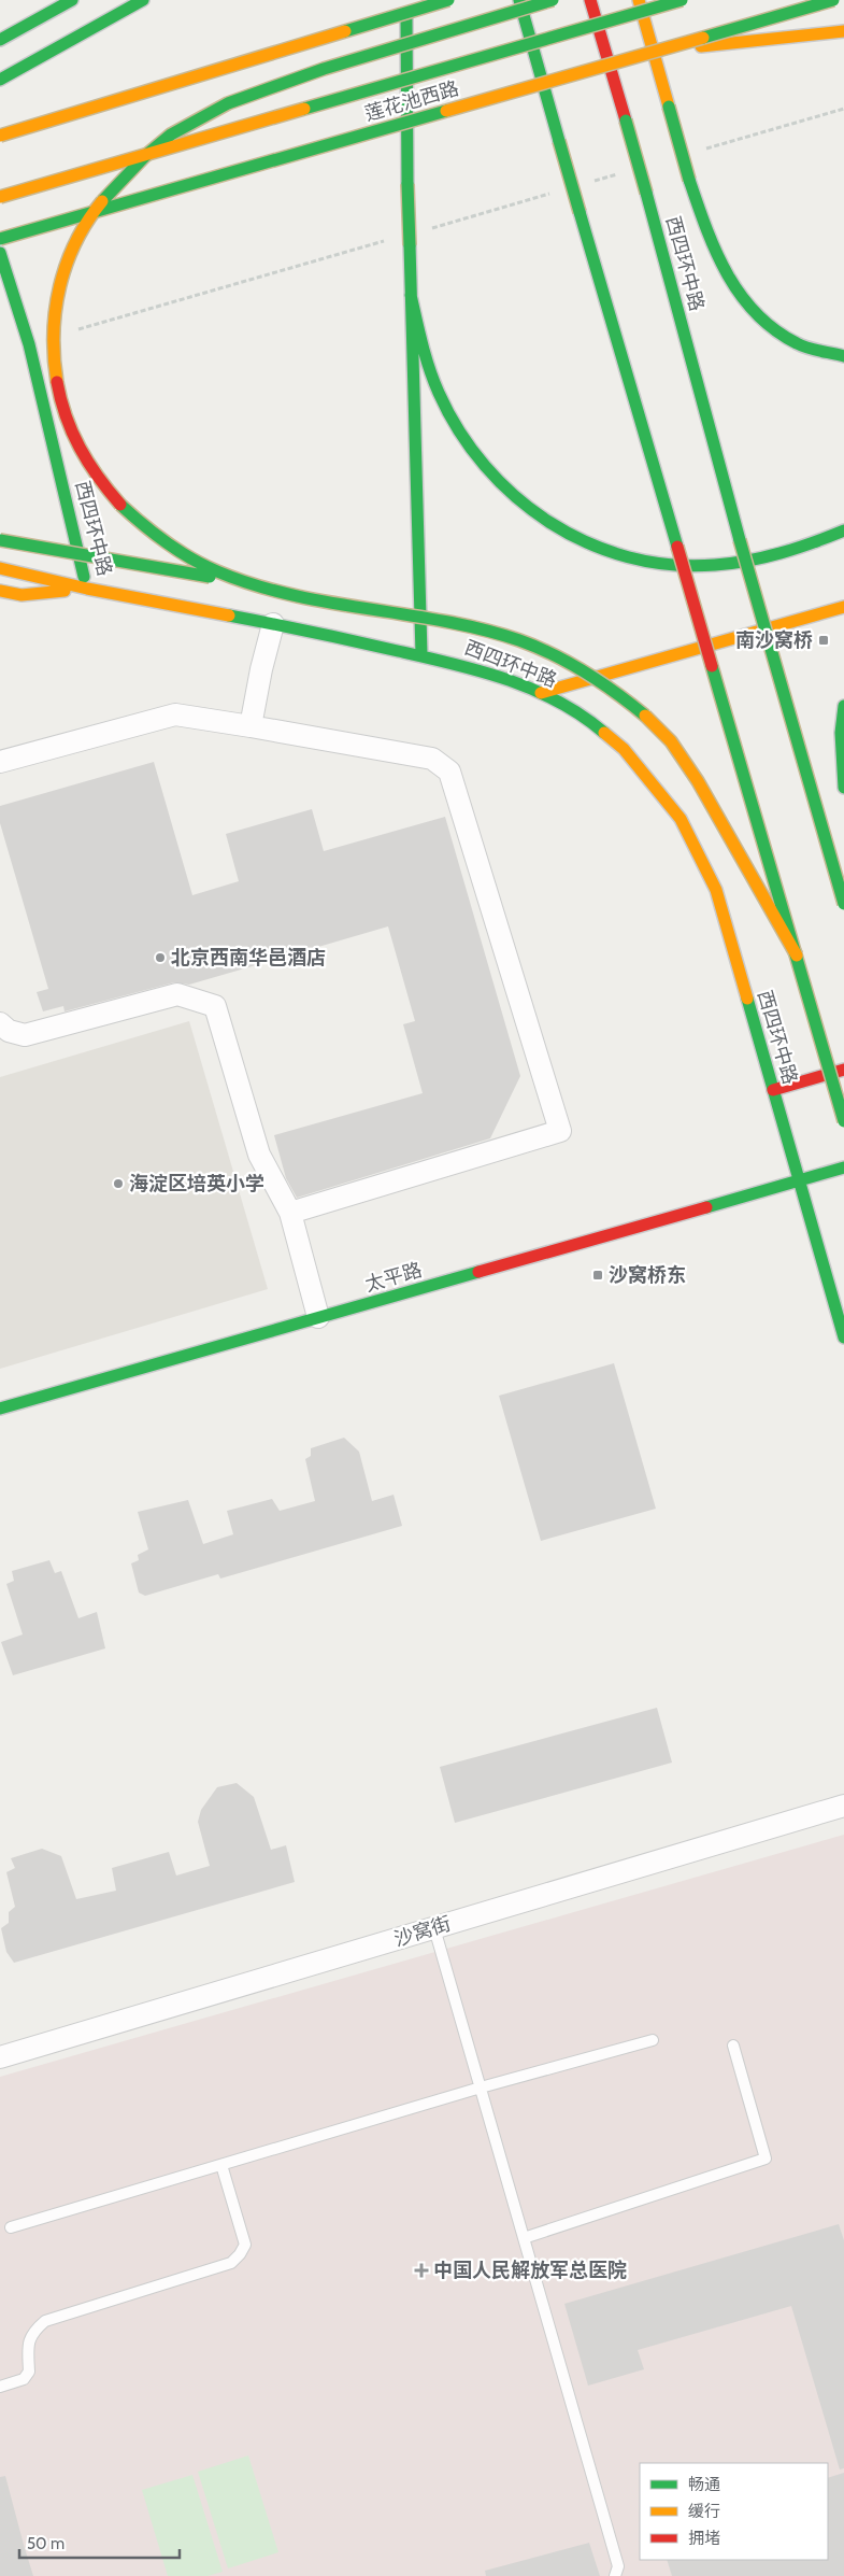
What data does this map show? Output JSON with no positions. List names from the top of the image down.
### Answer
{
  "streets": {
    "main road": ["莲花池西路", "西四环中路", "太平路"],
    "street": ["沙窝街"]
  },
  "crossings": [
    ["西四环中路", "太平路"]
  ],
  "places": {
    "transit": ["南沙窝桥", "沙窝桥东"],
    "other": ["北京西南华邑酒店", "海淀区培英小学"],
    "health": ["中国人民解放军总医院"]
  },
  "legend": ["畅通", "缓行", "拥堵"],
  "scale_bar": "50 m"
}
